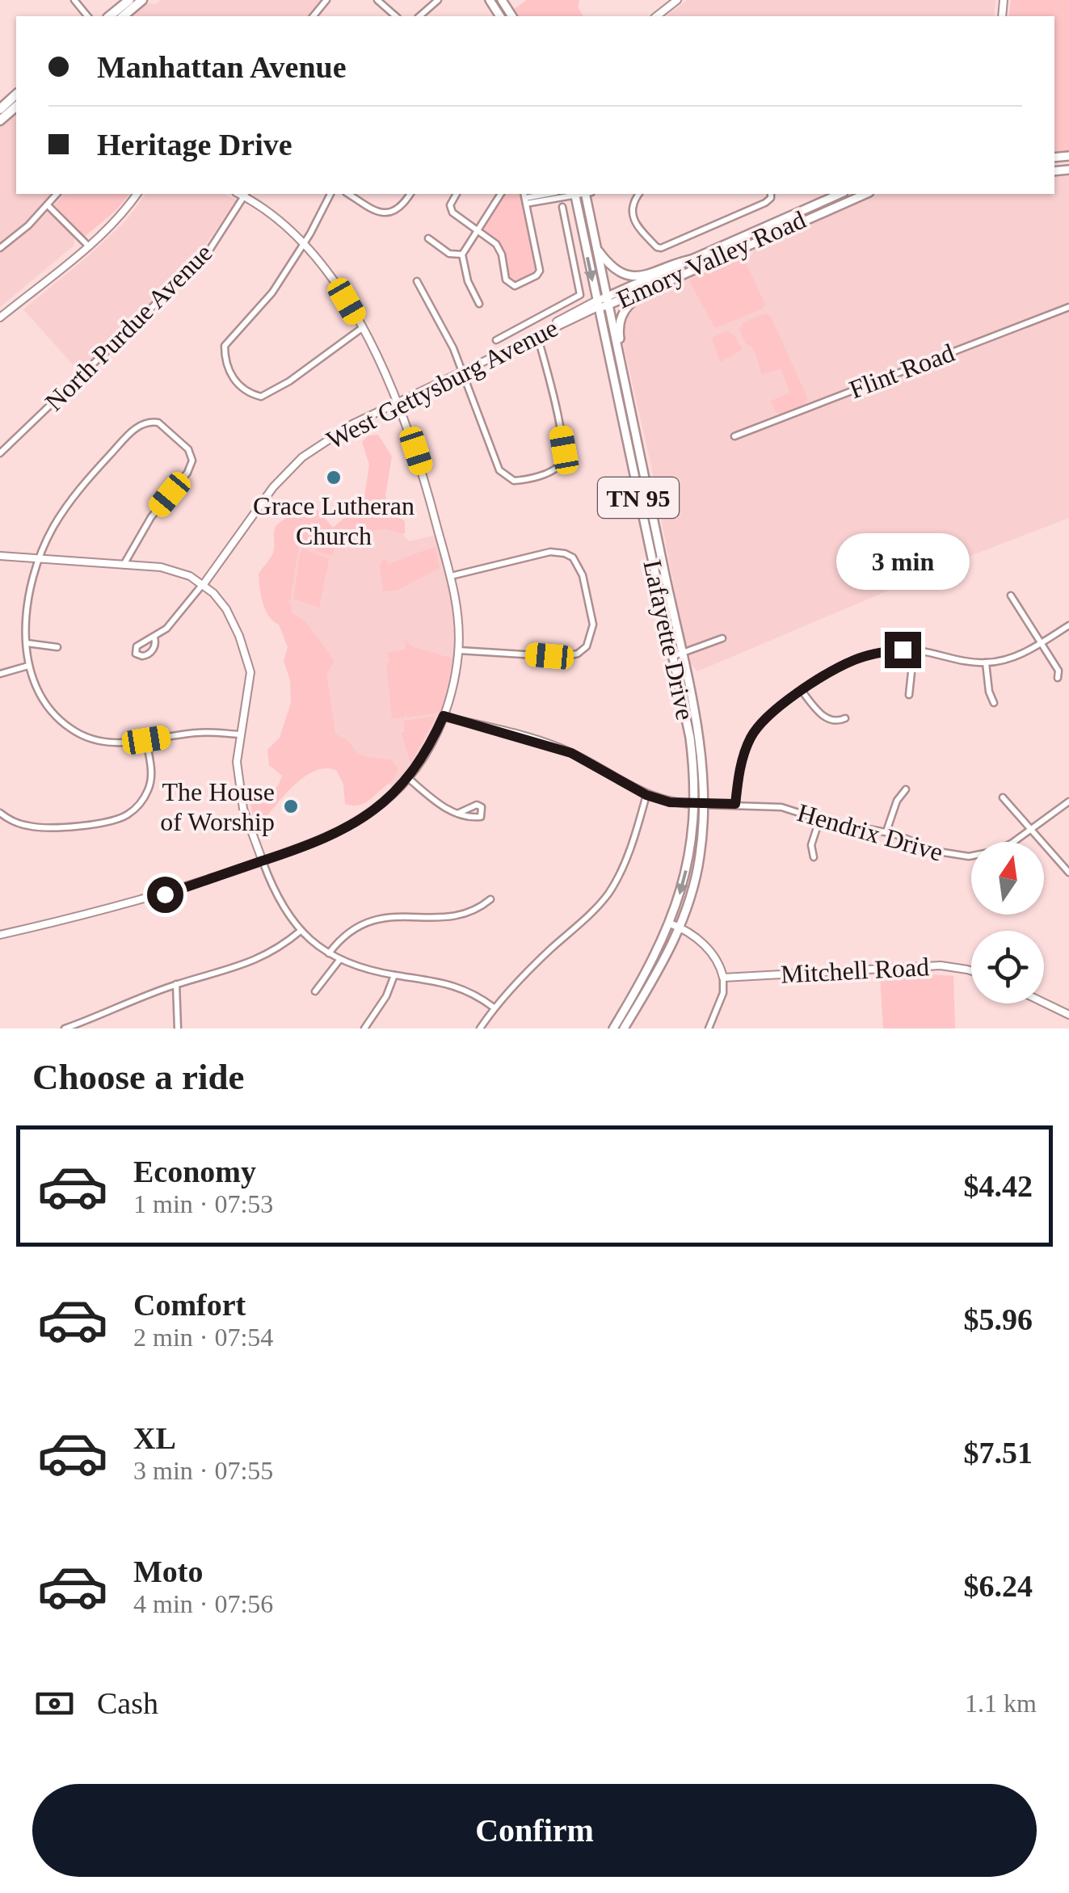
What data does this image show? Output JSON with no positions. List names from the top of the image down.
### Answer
{
  "streets": {
    "main road": ["Emory Valley Road", "TN 95", "Lafayette Drive"],
    "street": [
      "North Purdue Avenue",
      "Flint Road",
      "West Gettysburg Avenue",
      "Hendrix Drive",
      "Mitchell Road"
    ]
  },
  "crossings": [
    ["Emory Valley Road", "West Gettysburg Avenue"],
    ["Emory Valley Road", "Lafayette Drive"],
    ["West Gettysburg Avenue", "Lafayette Drive"],
    ["Lafayette Drive", "Hendrix Drive"]
  ],
  "places": ["Grace Lutheran Church", "The House of Worship"],
  "north": "top",
  "page": {
    "banner": ["Manhattan Avenue", "Heritage Drive"],
    "bubble": "3 min",
    "heading": "Choose a ride",
    "list": [
      {
        "name": "Economy",
        "note": "1 min · 07:53",
        "value": "$4.42"
      },
      {
        "name": "Comfort",
        "note": "2 min · 07:54",
        "value": "$5.96"
      },
      {
        "name": "XL",
        "note": "3 min · 07:55",
        "value": "$7.51"
      },
      {
        "name": "Moto",
        "note": "4 min · 07:56",
        "value": "$6.24"
      }
    ],
    "pay": ["Cash", "1.1 km"],
    "buttons": "Confirm"
  }
}
